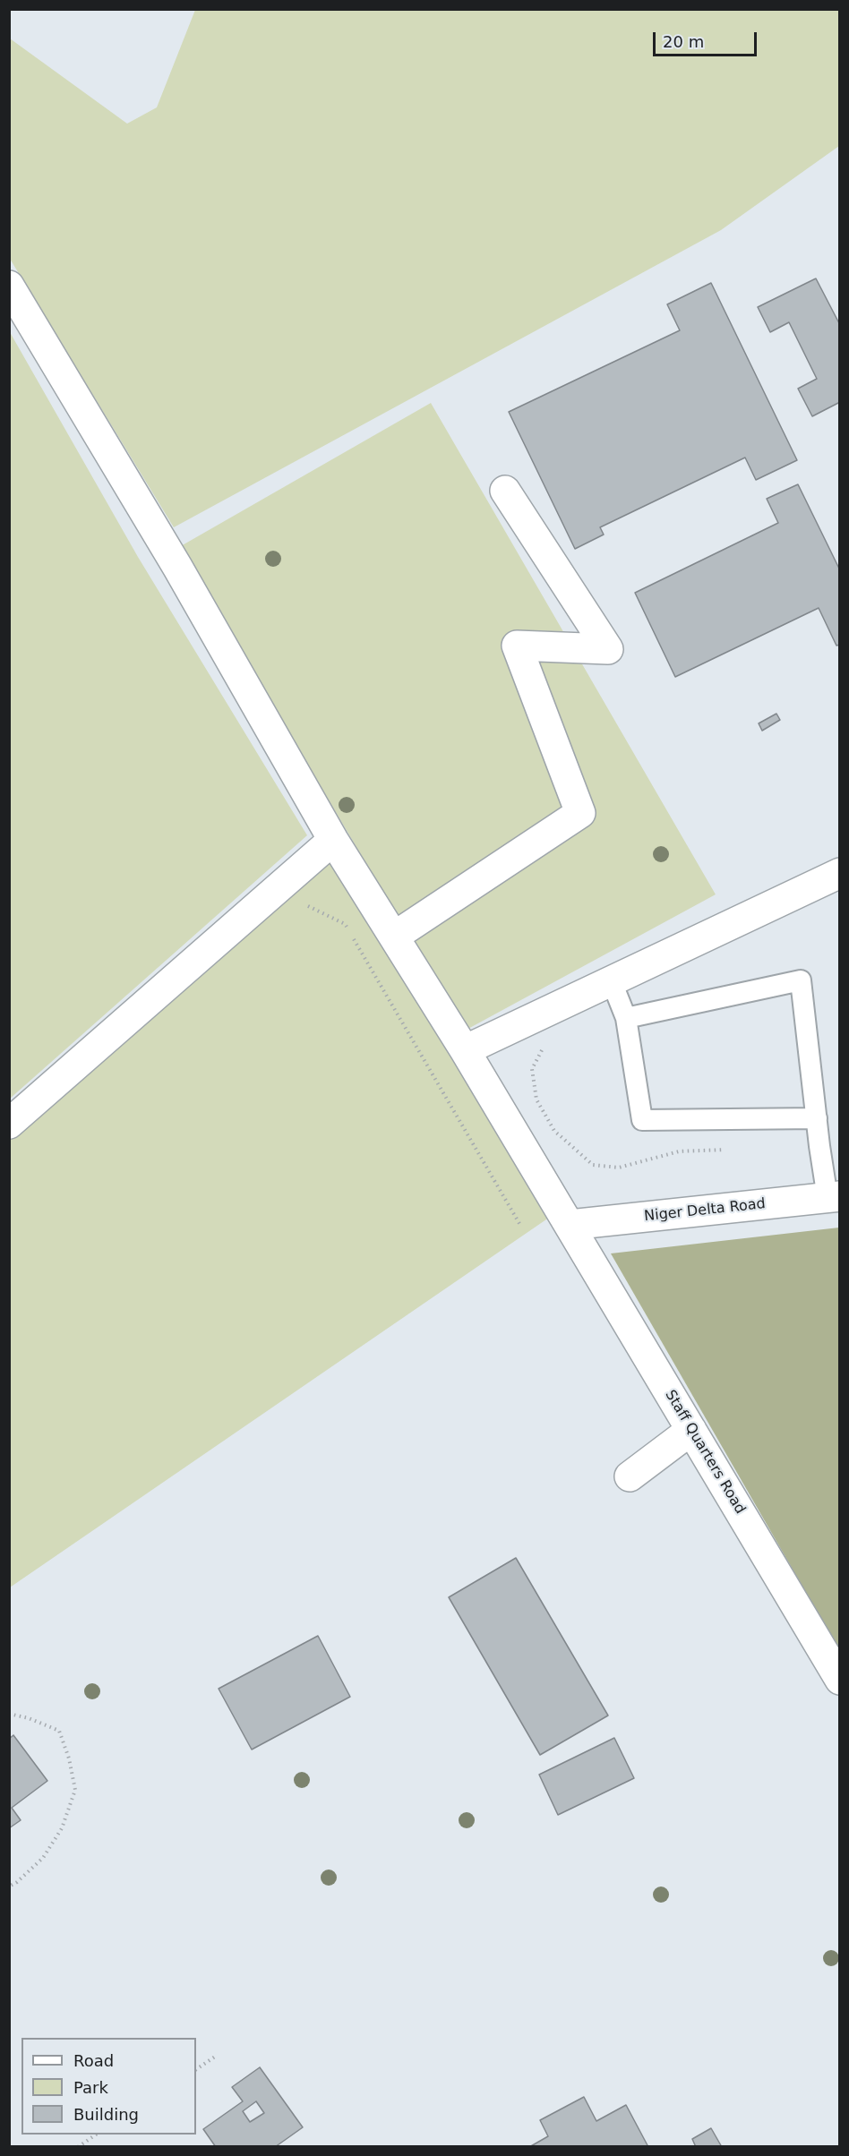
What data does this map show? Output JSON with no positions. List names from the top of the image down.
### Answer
{
  "streets": {
    "street": ["Niger Delta Road", "Staff Quarters Road"]
  },
  "crossings": [
    ["Niger Delta Road", "Staff Quarters Road"]
  ],
  "legend": ["Road", "Park", "Building"],
  "scale_bar": "20 m"
}
